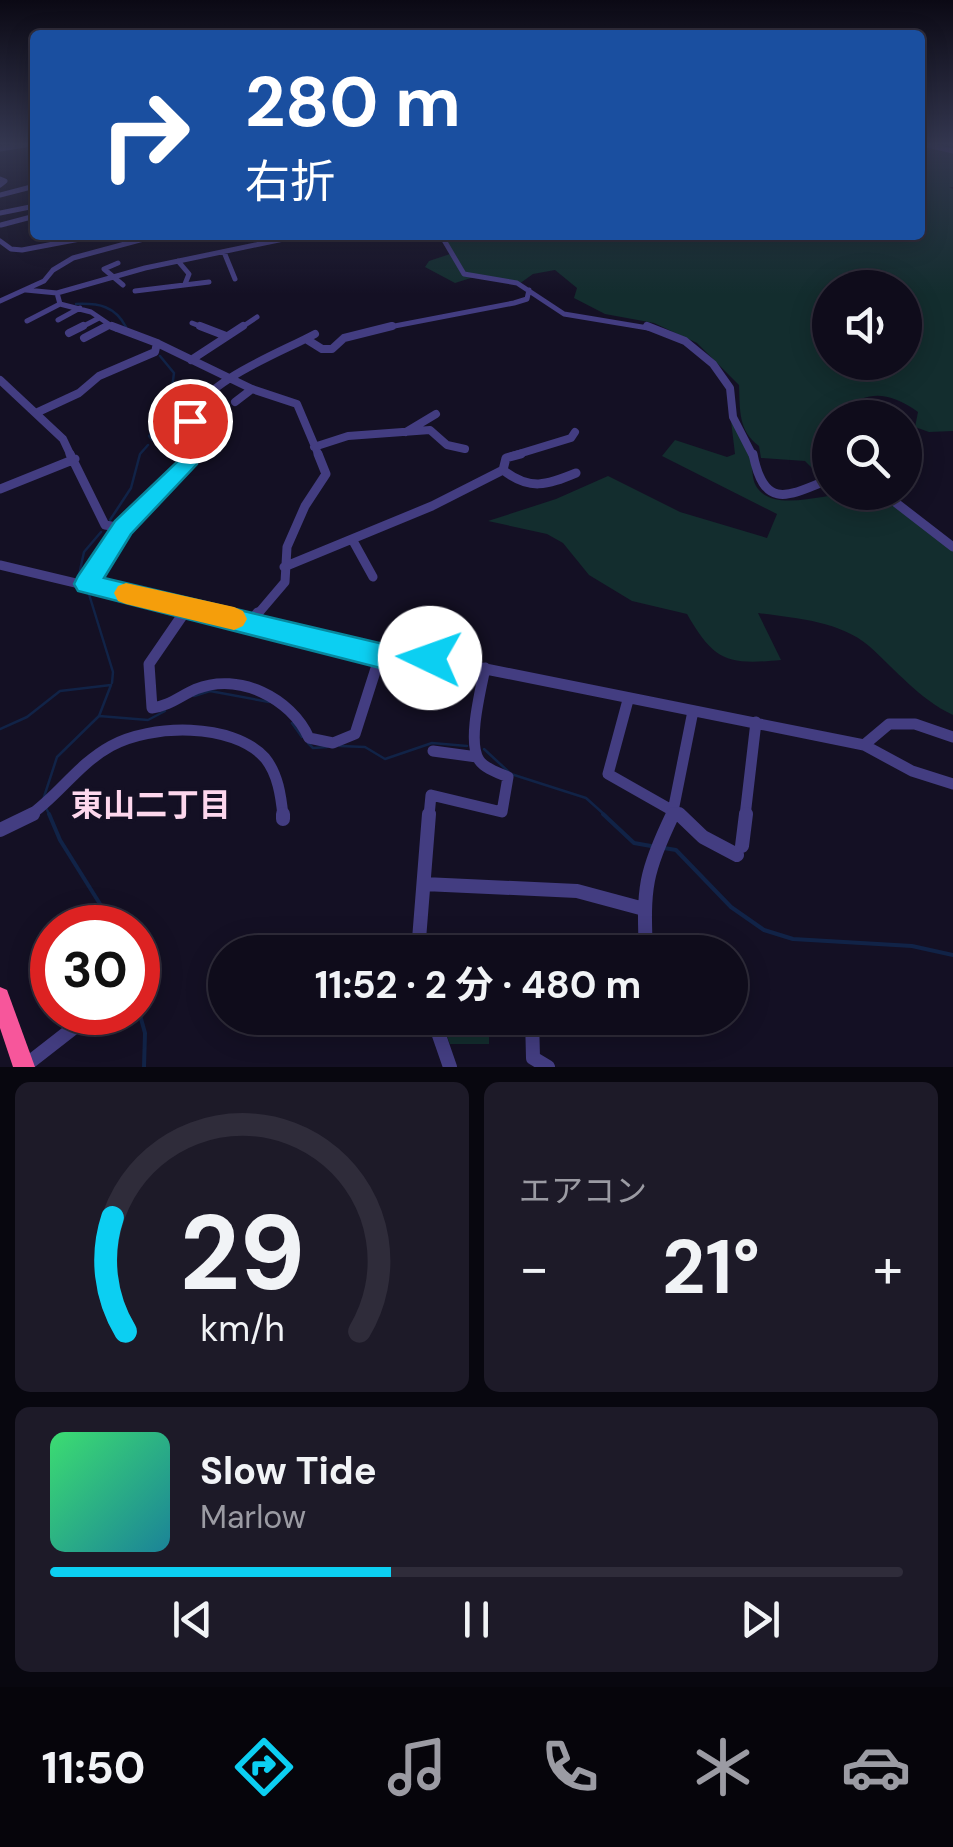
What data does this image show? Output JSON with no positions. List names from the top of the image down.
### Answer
{
  "districts": ["東山二丁目"],
  "page": {
    "turn": ["280 m", "右折"],
    "limit": "30",
    "trip": "11:52 · 2 分 · 480 m",
    "tile": "エアコン",
    "heat": ["−", "21°", "+"],
    "song": ["Slow Tide", "Marlow"],
    "tabs": "11:50",
    "gauge": ["29", "km/h"]
  }
}
